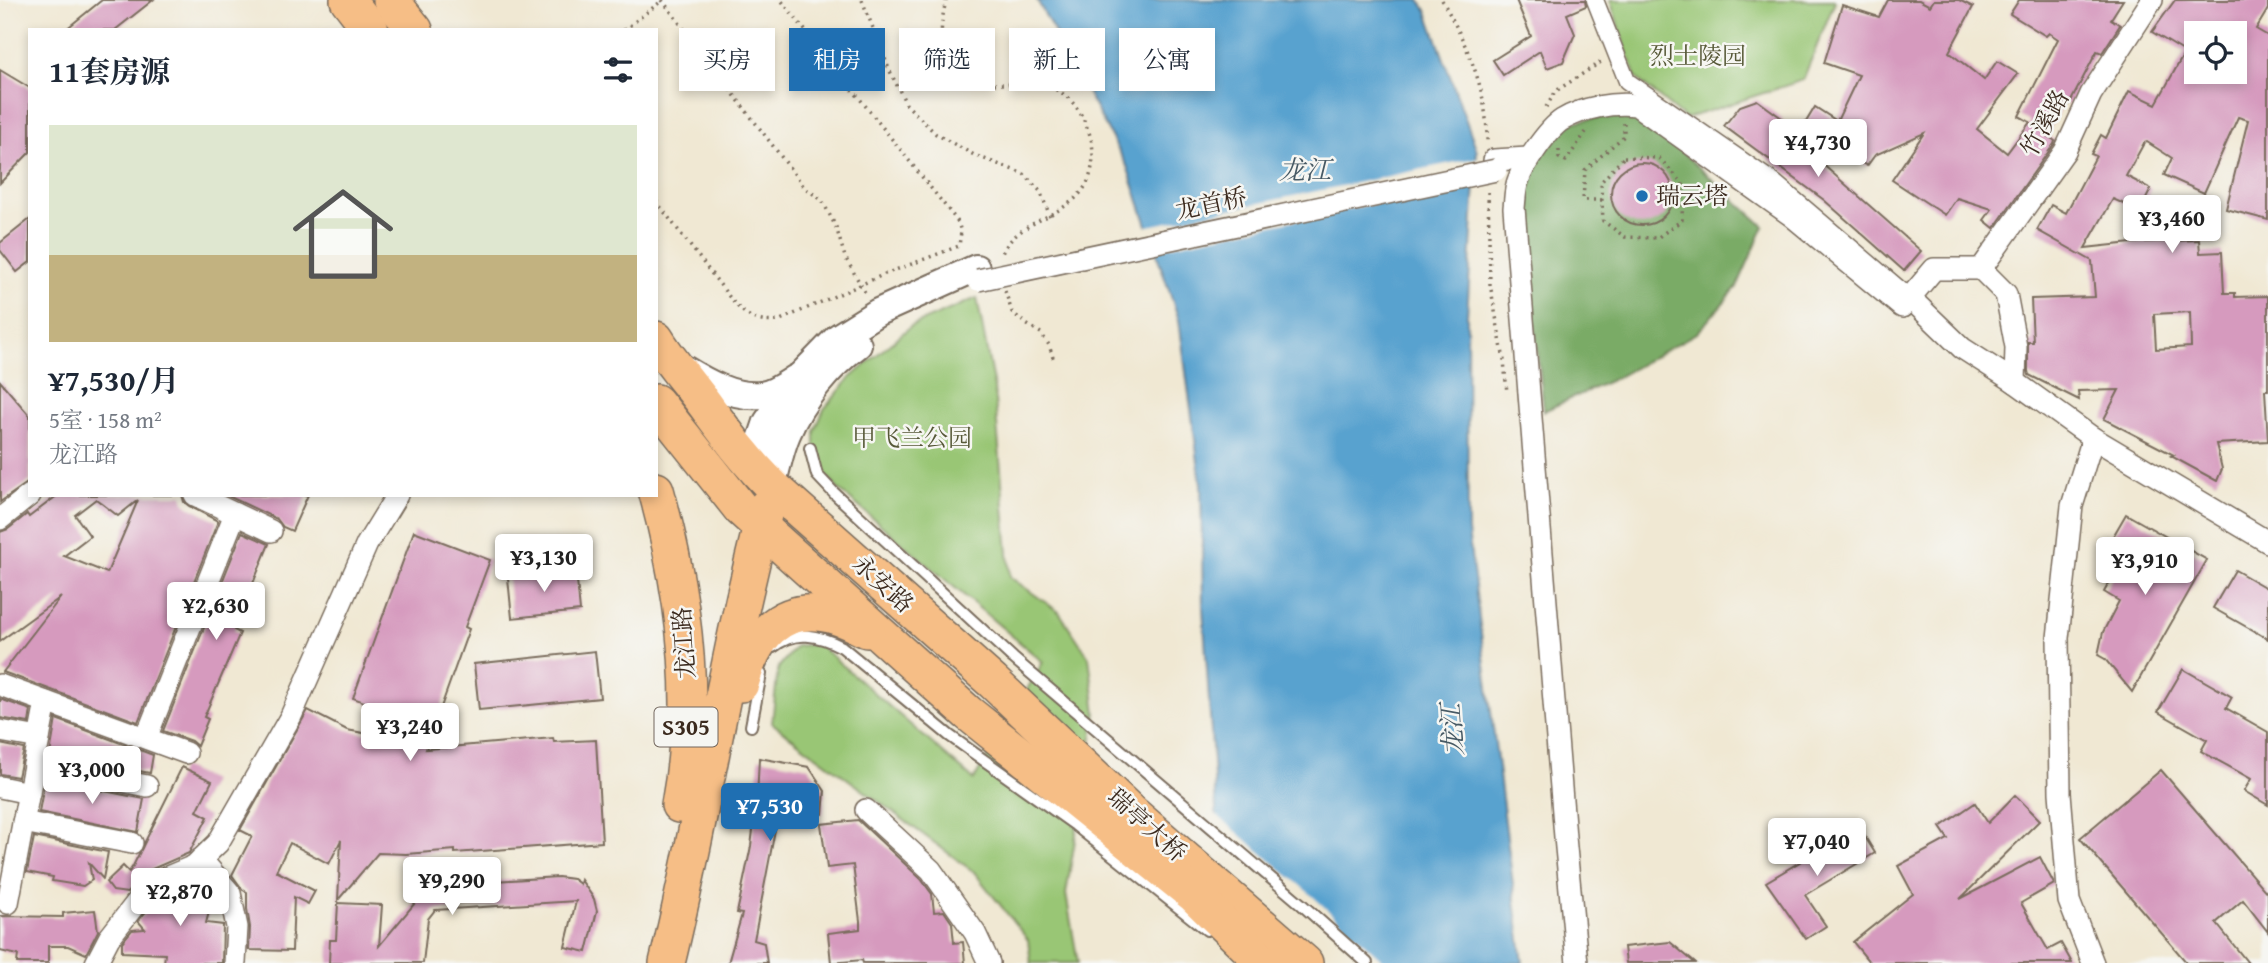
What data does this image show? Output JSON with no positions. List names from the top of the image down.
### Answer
{
  "streets": {
    "main road": [
      "永安路",
      "龙江路",
      "S305",
      "瑞亭大桥"
    ],
    "street": ["竹溪路", "龙首桥"]
  },
  "crossings": [
    ["永安路", "龙江路"],
    ["永安路", "瑞亭大桥"]
  ],
  "water": ["龙江"],
  "parks": ["烈士陵园", "甲飞兰公园"],
  "places": ["瑞云塔"],
  "page": {
    "chip": [
      "买房",
      "租房",
      "筛选",
      "新上",
      "公寓"
    ],
    "heading": "11套房源",
    "list": [
      {
        "name": "¥7,530/月",
        "note": "5室 · 158 m² · 龙江路"
      }
    ],
    "price": [
      "¥4,730",
      "¥3,460",
      "¥3,130",
      "¥3,910",
      "¥2,630",
      "¥3,240",
      "¥3,000",
      "¥7,530",
      "¥7,040",
      "¥9,290",
      "¥2,870"
    ]
  }
}
